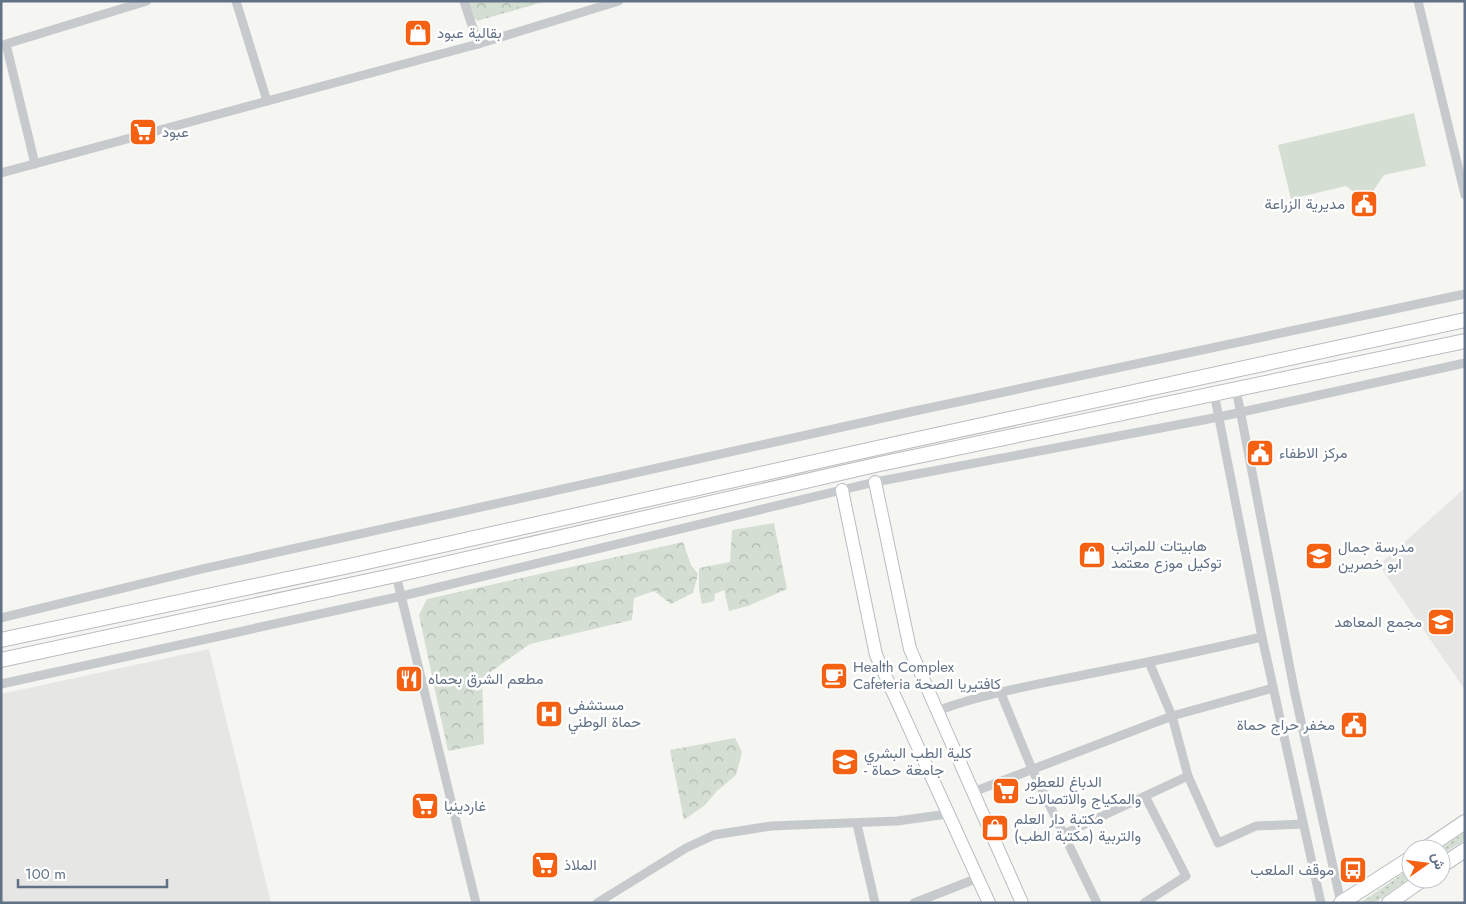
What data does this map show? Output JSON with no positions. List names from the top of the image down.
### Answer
{
  "places": {
    "shop": ["بقالية عبود", "هابيتات للمراتب توكيل موزع معتمد", "مكتبة دار العلم والتربية (مكتبة الطب)"],
    "supermarket": [
      "عبود",
      "الدباغ للعطور والمكياج والاتصالات",
      "غاردينيا",
      "الملاذ"
    ],
    "public building": ["مديرية الزراعة", "مركز الاطفاء", "مخفر حراج حماة"],
    "school or university": ["مدرسة جمال ابو خصرين", "مجمع المعاهد", "كلية الطب البشري - جامعة حماة"],
    "cafe": ["Health Complex Cafeteria كافتيريا الصحة"],
    "restaurant": ["مطعم الشرق بحماه"],
    "hospital": ["مستشفى حماة الوطني"],
    "bus stop": ["موقف الملعب"]
  },
  "scale_bar": "100 m",
  "north": "right"
}
